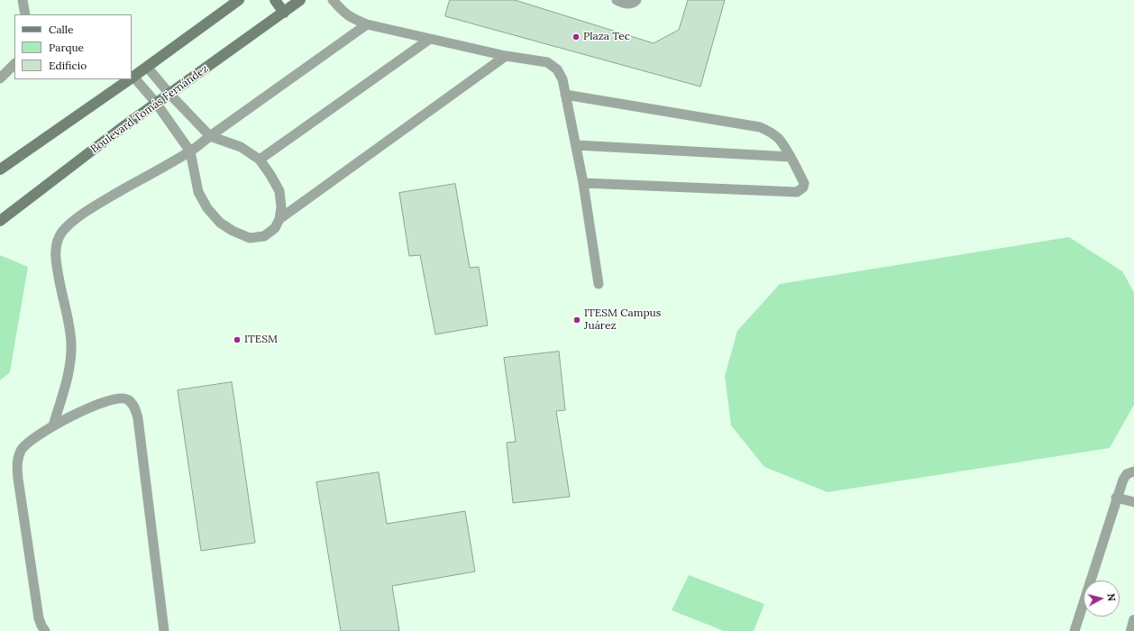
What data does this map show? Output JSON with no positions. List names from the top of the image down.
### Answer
{
  "streets": {
    "main road": ["Boulevard Tomás Fernández"]
  },
  "places": ["Plaza Tec", "ITESM Campus Juárez", "ITESM"],
  "legend": ["Calle", "Parque", "Edificio"],
  "north": "right"
}
